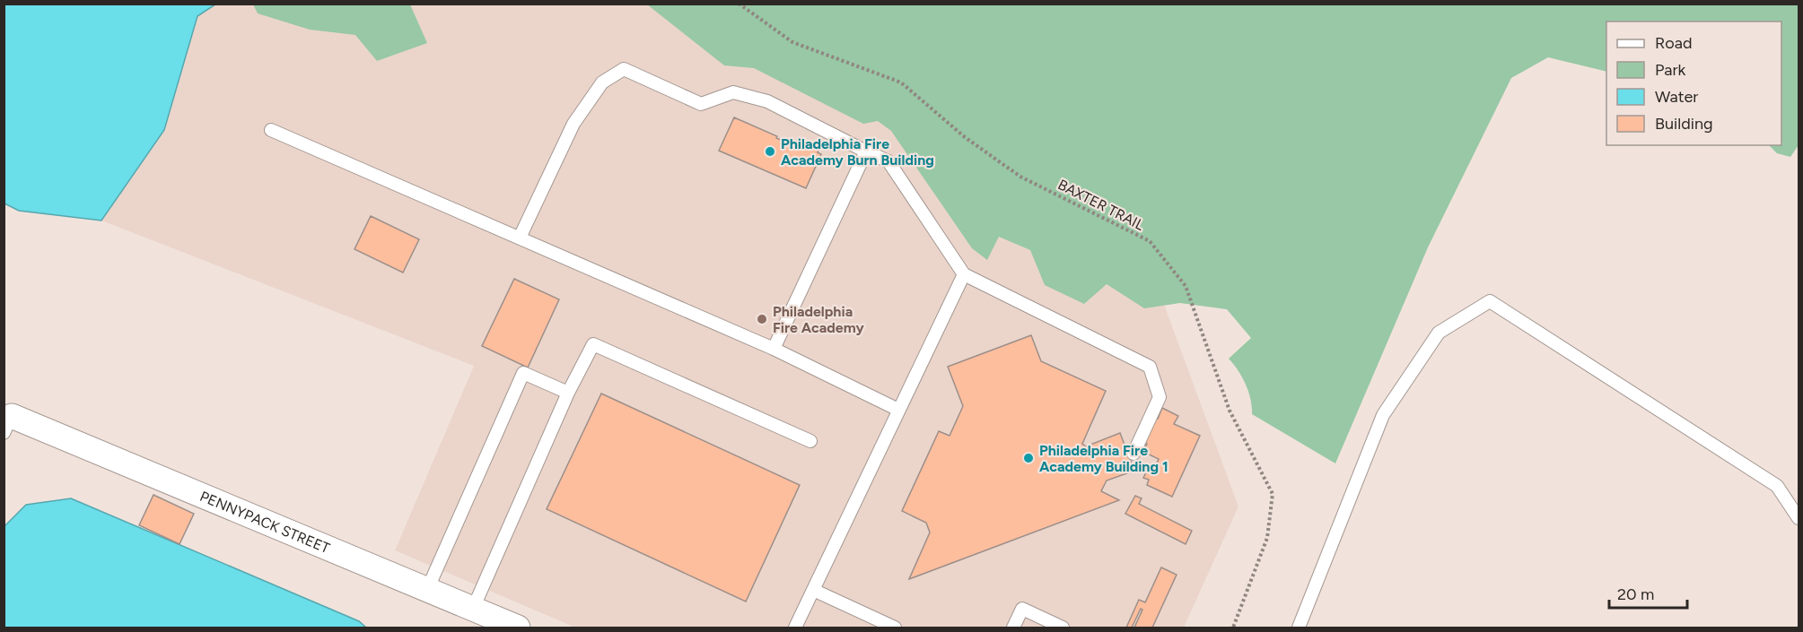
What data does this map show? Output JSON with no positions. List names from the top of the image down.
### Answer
{
  "streets": {
    "street": ["PENNYPACK STREET"],
    "path": ["BAXTER TRAIL"]
  },
  "places": ["Philadelphia Fire Academy Burn Building", "Philadelphia Fire Academy", "Philadelphia Fire Academy Building 1"],
  "legend": [
    "Road",
    "Park",
    "Water",
    "Building"
  ],
  "scale_bar": "20 m"
}
